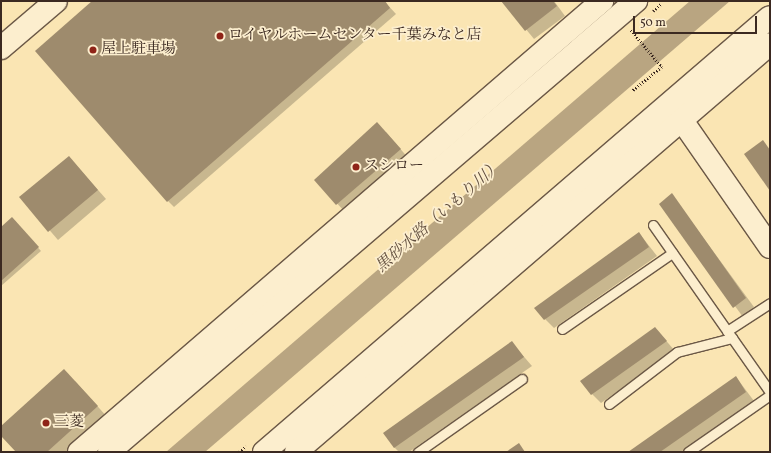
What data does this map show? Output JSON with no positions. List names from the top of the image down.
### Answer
{
  "water": ["黒砂水路（いもり川）"],
  "places": [
    "ロイヤルホームセンター千葉みなと店",
    "屋上駐車場",
    "スシロー",
    "三菱"
  ],
  "scale_bar": "50 m"
}
